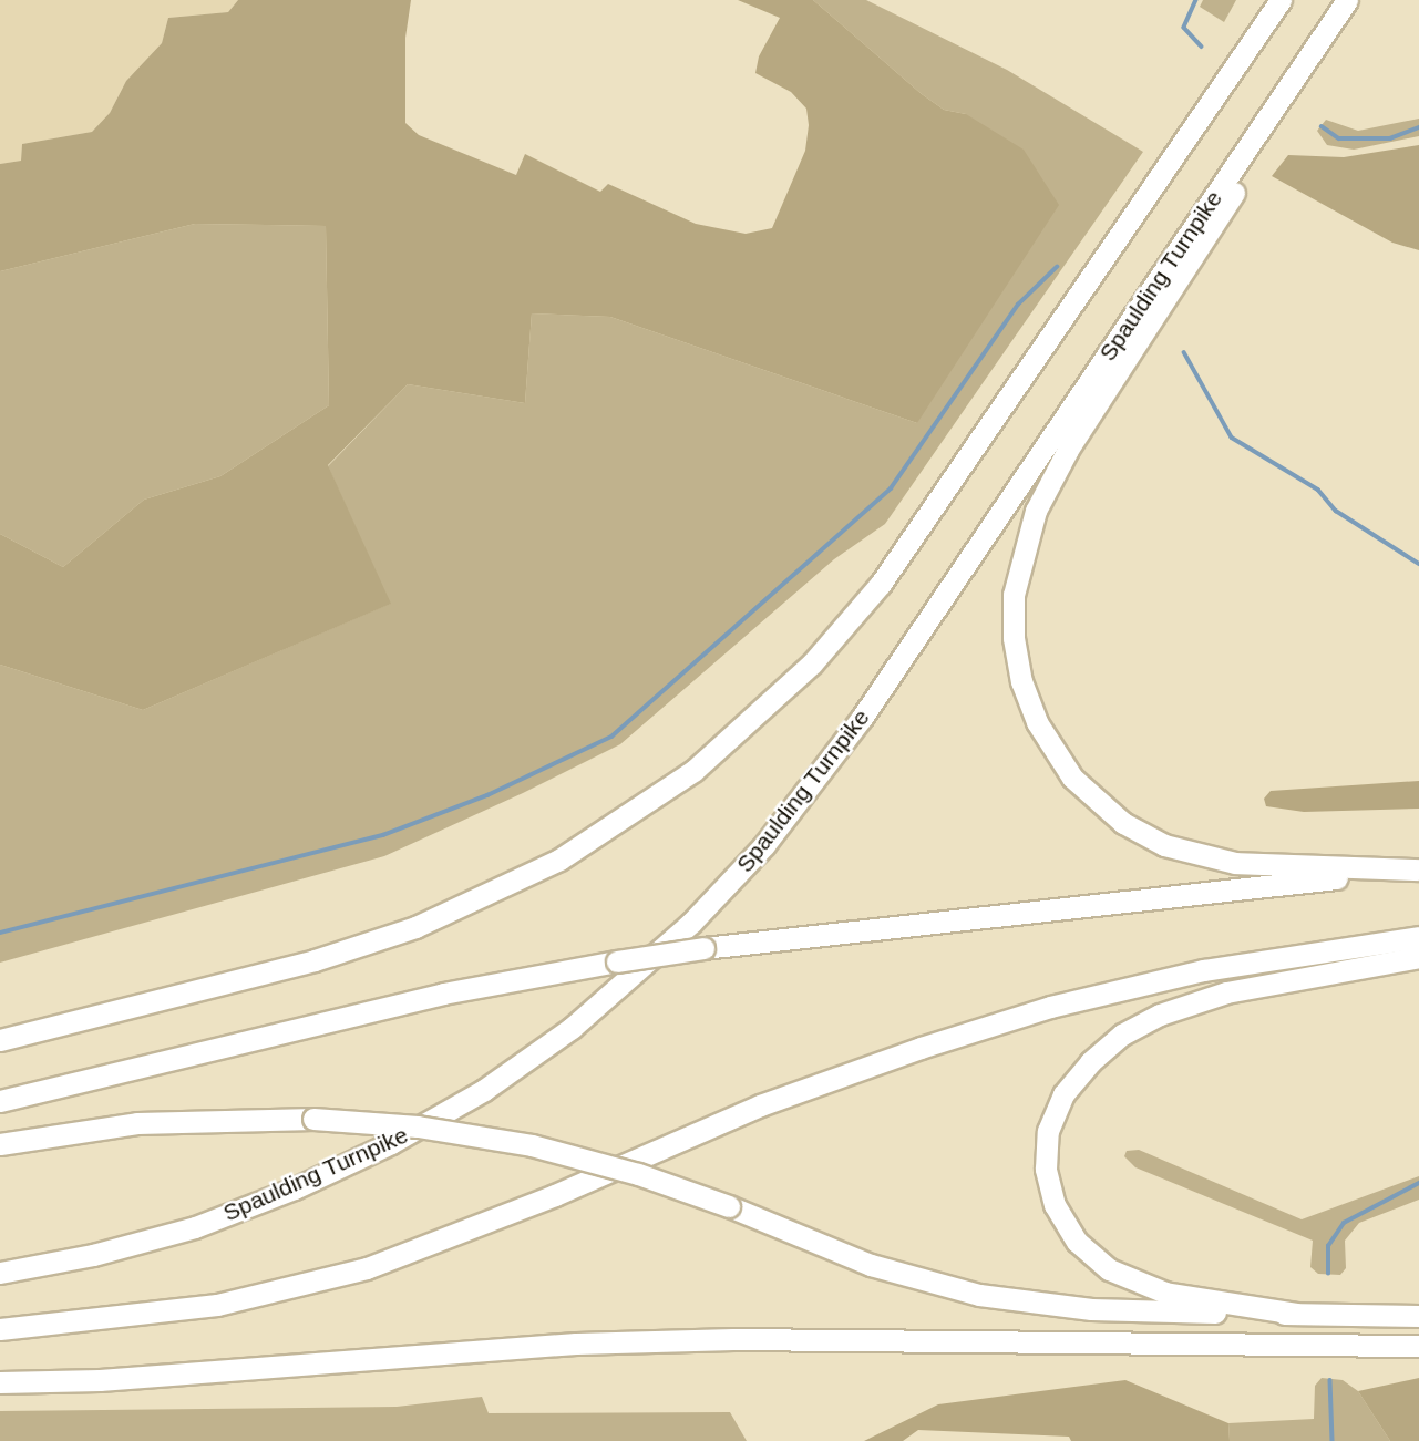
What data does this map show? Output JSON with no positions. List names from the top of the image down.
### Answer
{
  "streets": {
    "highway": ["Spaulding Turnpike"]
  }
}
